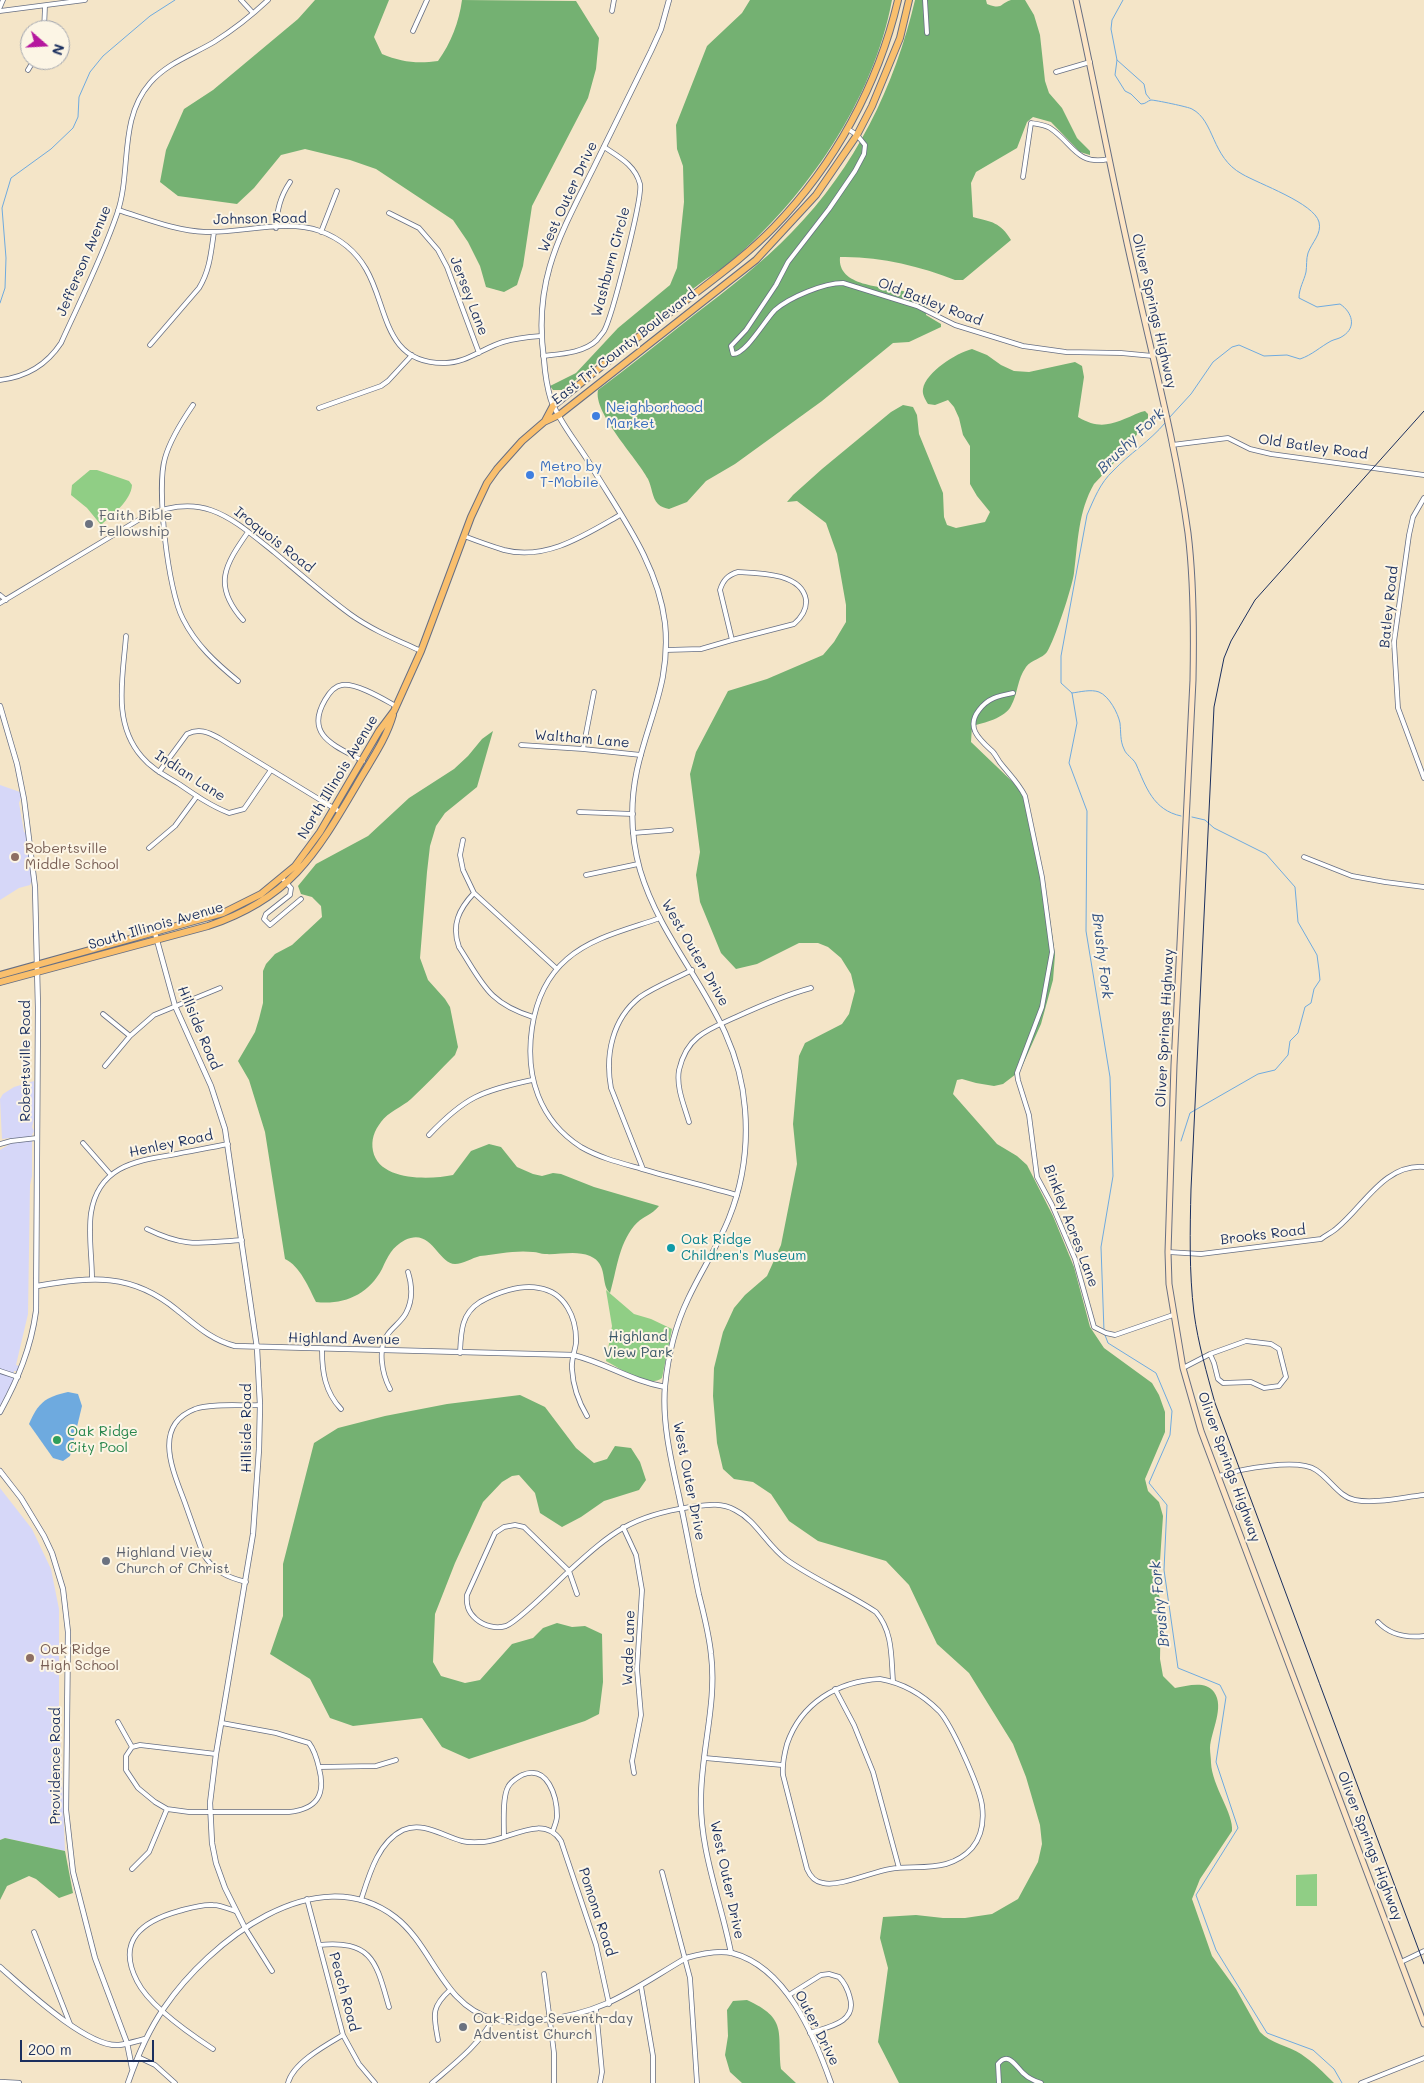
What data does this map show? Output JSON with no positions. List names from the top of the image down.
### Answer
{
  "streets": {
    "highway": ["East Tri County Boulevard", "North Illinois Avenue", "South Illinois Avenue"],
    "main road": ["Oliver Springs Highway"],
    "street": [
      "West Outer Drive",
      "Johnson Road",
      "Jefferson Avenue",
      "Washburn Circle",
      "Jersey Lane",
      "Old Batley Road",
      "Iroquois Road",
      "Batley Road",
      "Waltham Lane",
      "Indian Lane",
      "Hillside Road",
      "Robertsville Road",
      "Henley Road",
      "Binkley Acres Lane",
      "Brooks Road",
      "Highland Avenue",
      "Wade Lane",
      "Providence Road",
      "Pomona Road",
      "Peach Road",
      "Outer Drive"
    ]
  },
  "crossings": [
    ["West Outer Drive", "Johnson Road"],
    ["West Outer Drive", "Washburn Circle"],
    ["West Outer Drive", "East Tri County Boulevard"],
    ["West Outer Drive", "Waltham Lane"],
    ["West Outer Drive", "Highland Avenue"],
    ["West Outer Drive", "Outer Drive"],
    ["Johnson Road", "Jefferson Avenue"],
    ["Johnson Road", "Jersey Lane"],
    ["Old Batley Road", "Oliver Springs Highway"],
    ["Old Batley Road", "East Tri County Boulevard"],
    ["Oliver Springs Highway", "Binkley Acres Lane"],
    ["Oliver Springs Highway", "Brooks Road"],
    ["East Tri County Boulevard", "North Illinois Avenue"],
    ["Iroquois Road", "North Illinois Avenue"],
    ["North Illinois Avenue", "South Illinois Avenue"],
    ["North Illinois Avenue", "Hillside Road"],
    ["North Illinois Avenue", "Robertsville Road"],
    ["South Illinois Avenue", "Hillside Road"],
    ["South Illinois Avenue", "Robertsville Road"],
    ["Hillside Road", "Henley Road"],
    ["Hillside Road", "Highland Avenue"],
    ["Robertsville Road", "Highland Avenue"],
    ["Henley Road", "Highland Avenue"]
  ],
  "water": ["Brushy Fork"],
  "parks": ["Highland View Park"],
  "places": [
    "Neighborhood Market",
    "Metro by T-Mobile",
    "Faith Bible Fellowship",
    "Robertsville Middle School",
    "Oak Ridge Children's Museum",
    "Oak Ridge City Pool",
    "Highland View Church of Christ",
    "Oak Ridge High School",
    "Oak Ridge Seventh-day Adventist Church"
  ],
  "scale_bar": "200 m",
  "north": "right"
}
